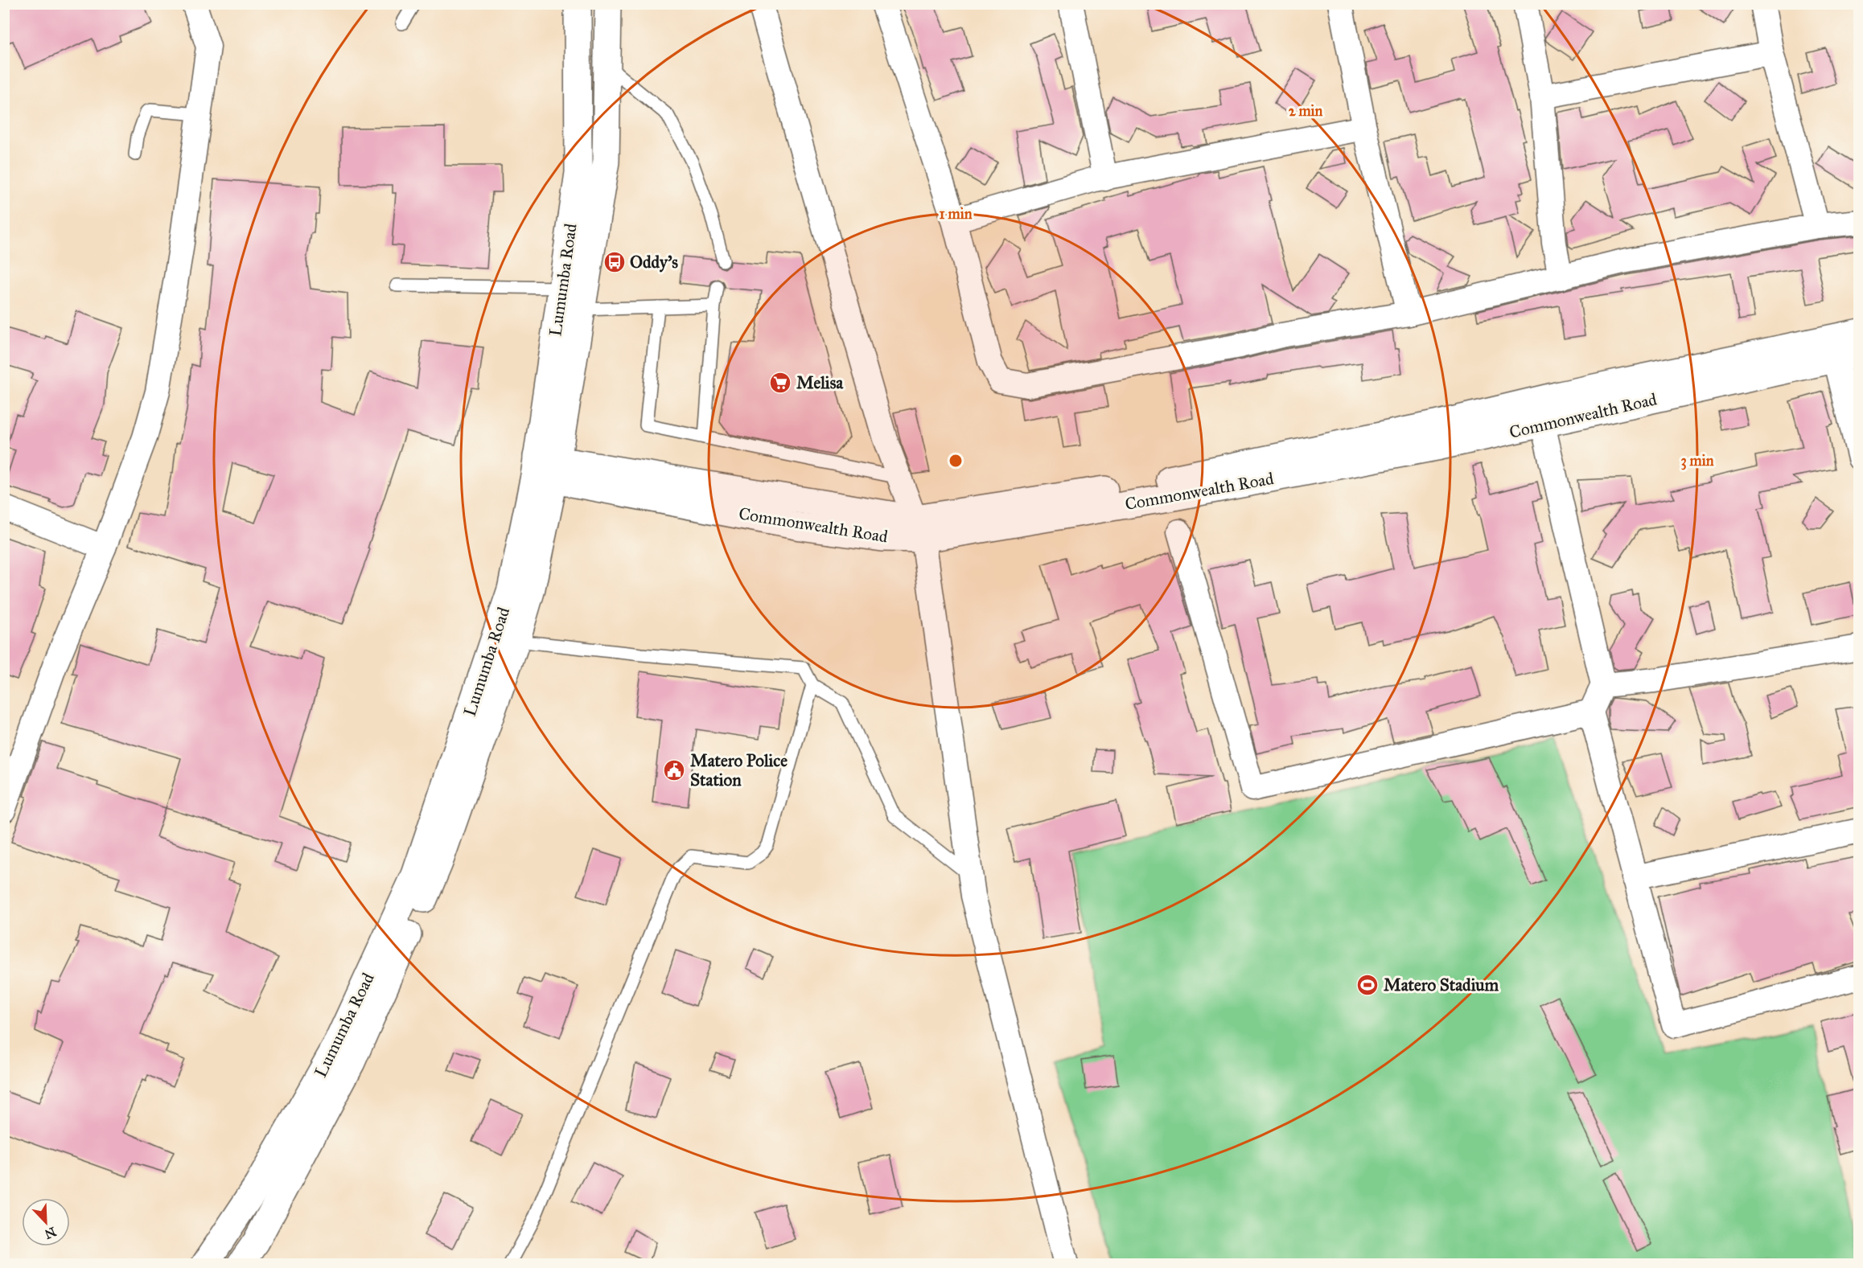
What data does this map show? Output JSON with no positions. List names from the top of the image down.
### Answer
{
  "streets": {
    "main road": ["Lumumba Road", "Commonwealth Road"]
  },
  "crossings": [
    ["Lumumba Road", "Commonwealth Road"]
  ],
  "places": {
    "bus stop": ["Oddy's"],
    "supermarket": ["Melisa"],
    "public building": ["Matero Police Station"],
    "sports": ["Matero Stadium"]
  },
  "north": "bottom right",
  "rings": ["2 min", "1 min", "3 min"]
}
